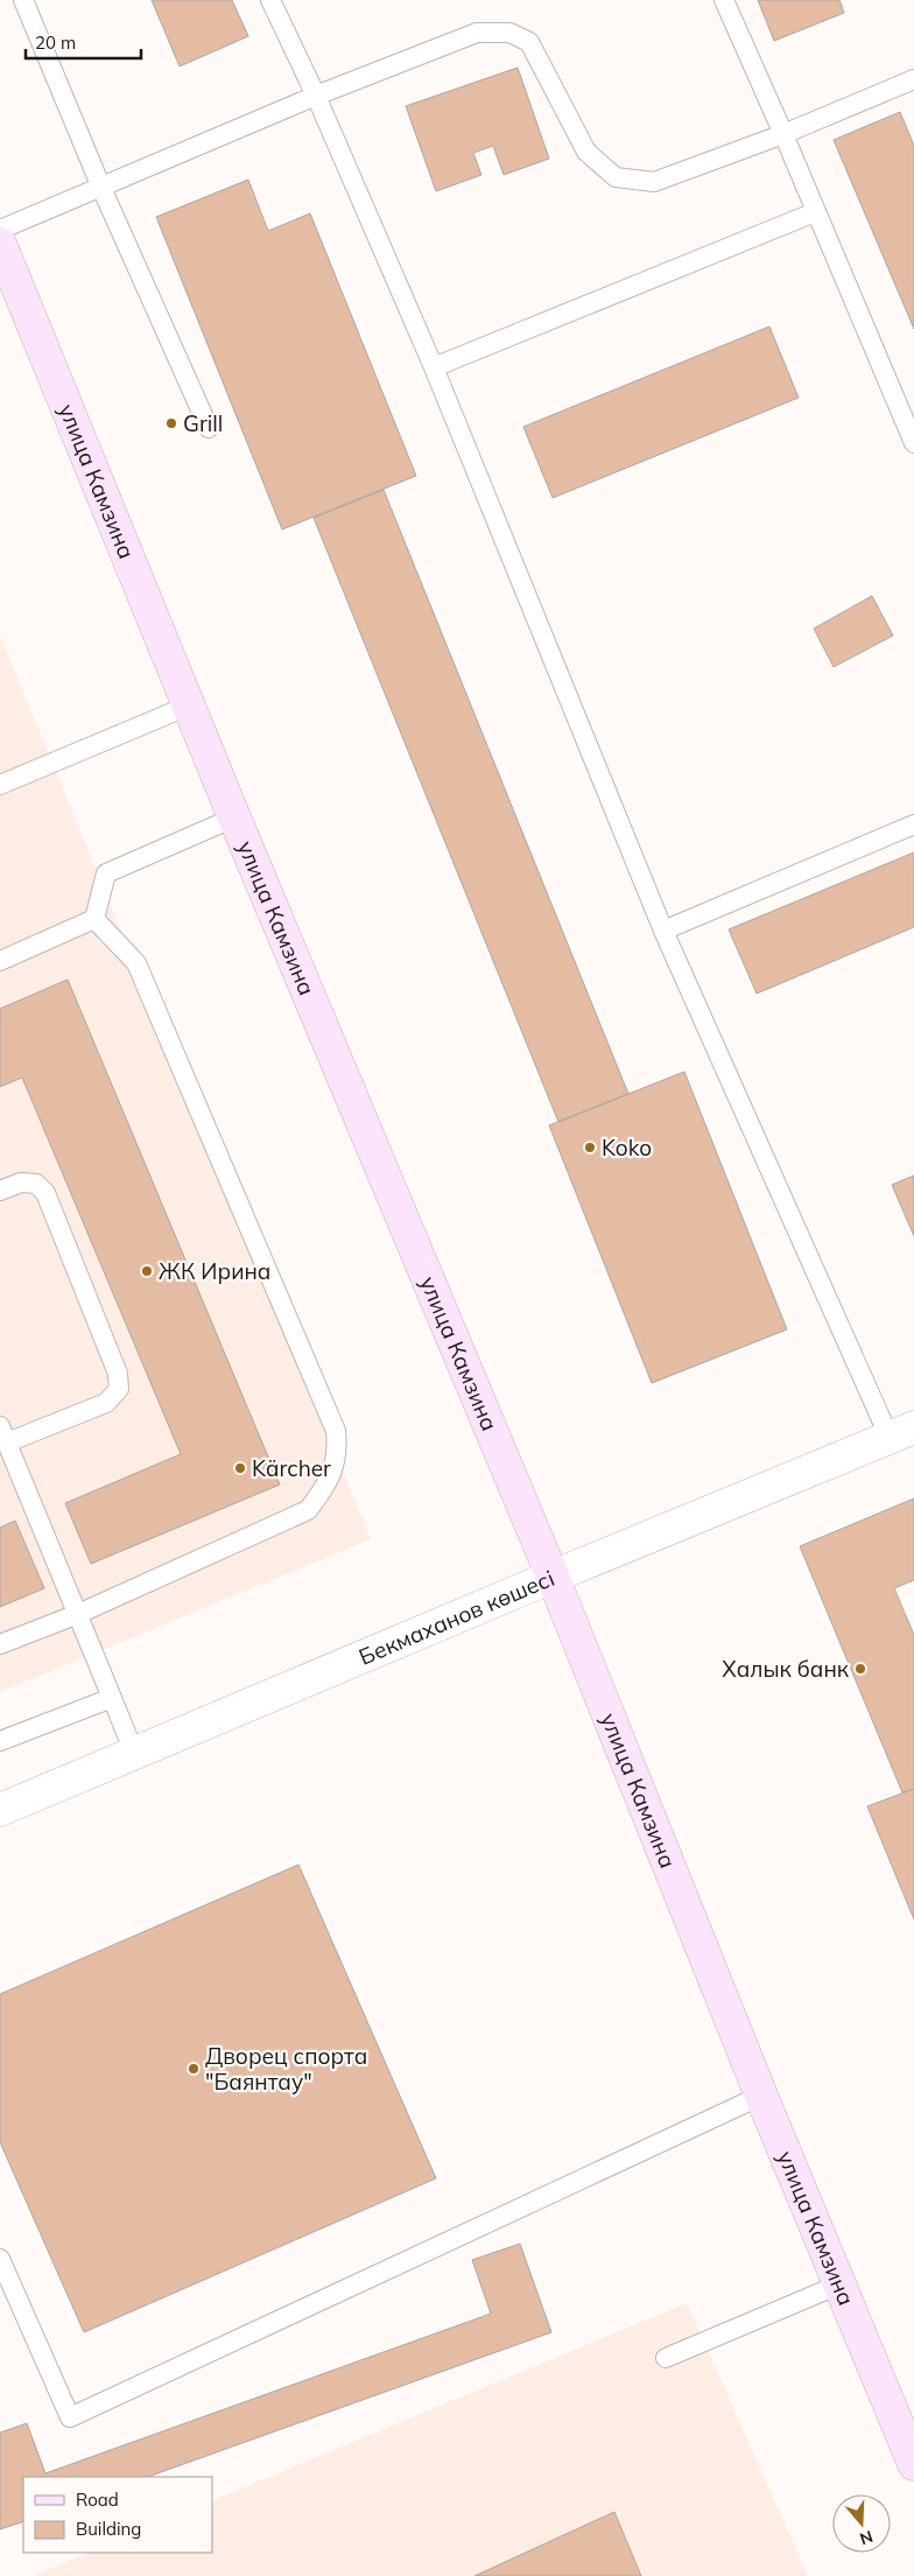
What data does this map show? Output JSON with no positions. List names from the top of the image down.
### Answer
{
  "streets": {
    "main road": ["улица Камзина"],
    "street": ["Бекмаханов көшесі"]
  },
  "crossings": [
    ["улица Камзина", "Бекмаханов көшесі"]
  ],
  "places": [
    "Grill",
    "Koko",
    "ЖК Ирина",
    "Kärcher",
    "Халык банк",
    "Дворец спорта \"Баянтау\""
  ],
  "legend": ["Road", "Building"],
  "scale_bar": "20 m",
  "north": "bottom"
}
